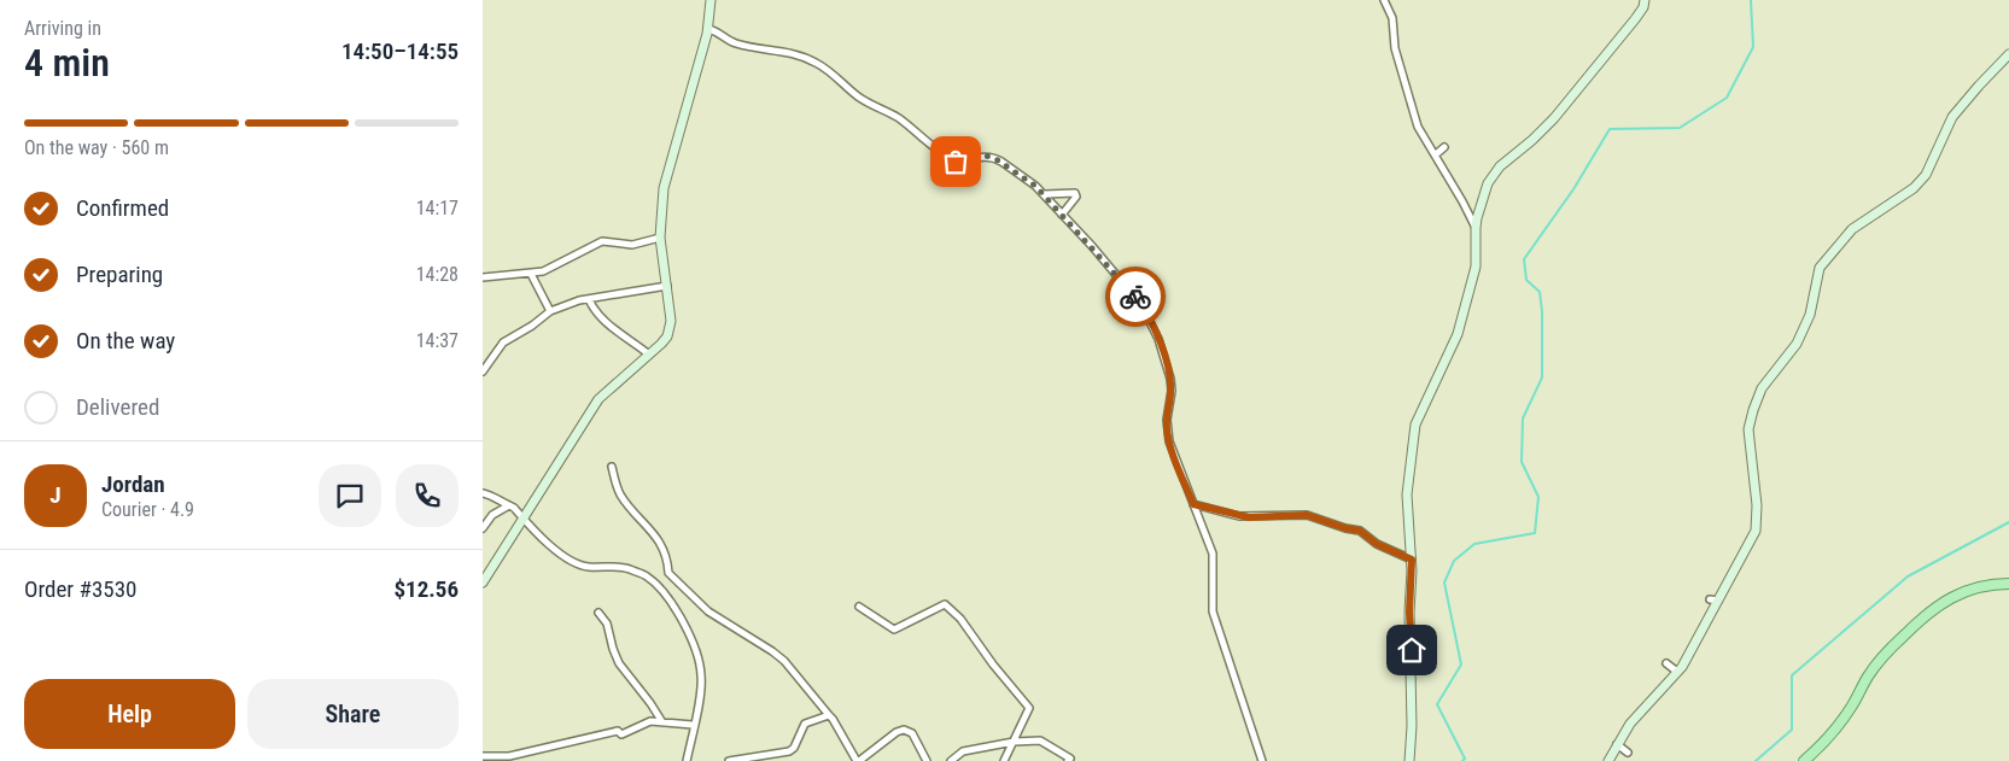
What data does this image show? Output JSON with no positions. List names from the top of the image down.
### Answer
{
  "page": {
    "heading": ["4 min", "Arriving in", "14:50–14:55"],
    "panel": [
      "Jordan",
      "Courier · 4.9",
      "Order #3530",
      "$12.56"
    ],
    "bar": "On the way · 560 m",
    "list": [
      ["Confirmed", "14:17"],
      ["Preparing", "14:28"],
      ["On the way", "14:37"],
      "Delivered"
    ],
    "round": "J",
    "buttons": ["Help", "Share"]
  }
}
